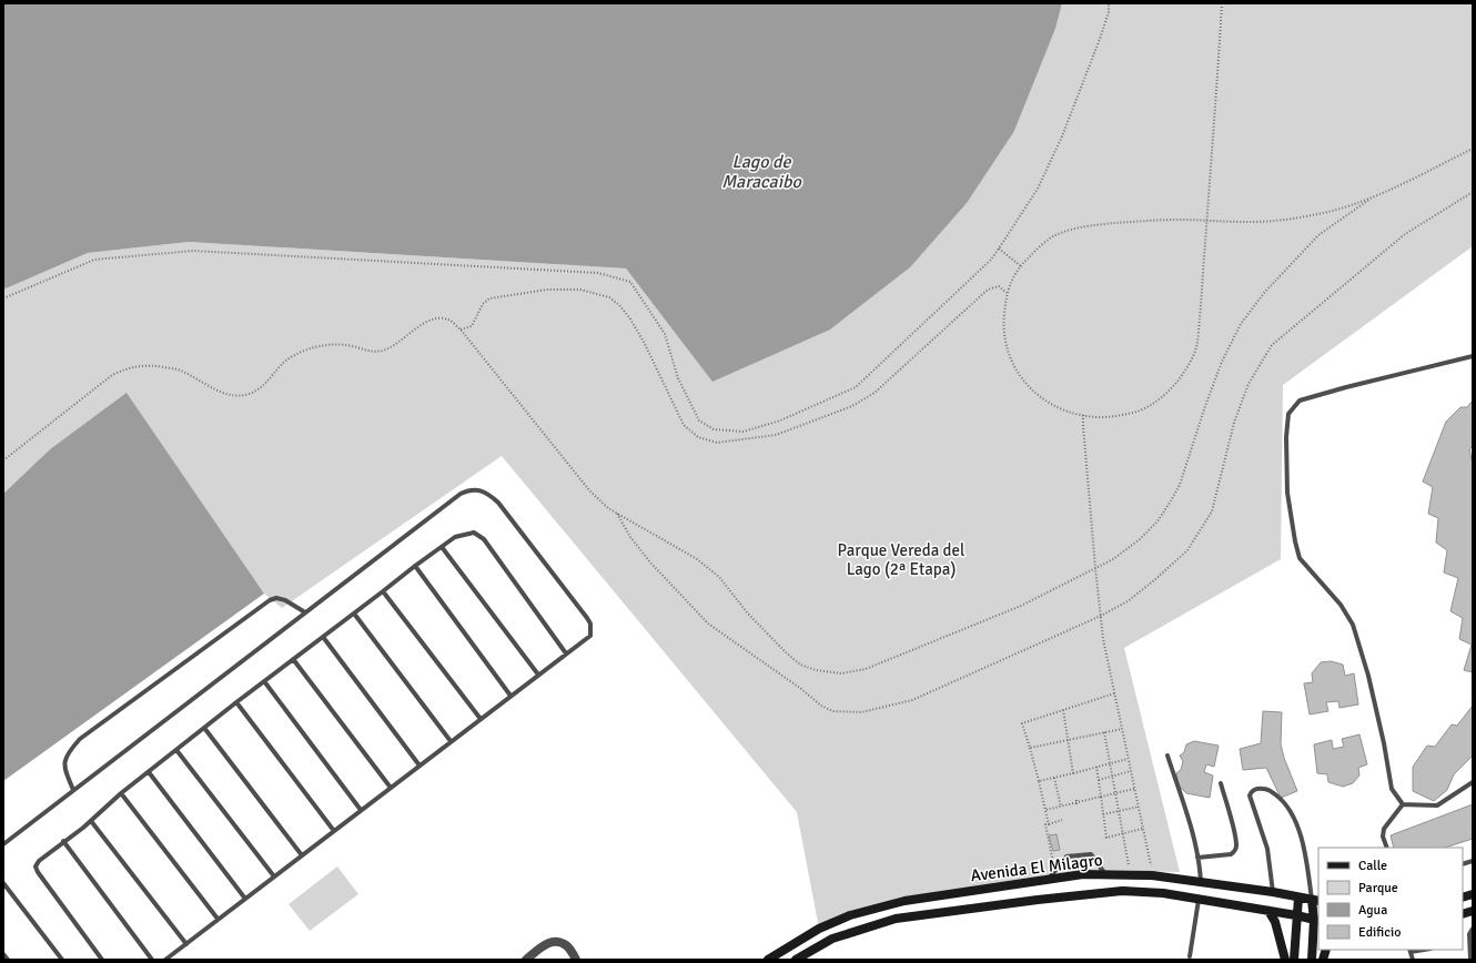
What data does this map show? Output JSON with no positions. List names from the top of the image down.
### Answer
{
  "streets": {
    "main road": ["Avenida El Milagro"]
  },
  "water": ["Lago de Maracaibo"],
  "parks": ["Parque Vereda del Lago (2ª Etapa)"],
  "legend": [
    "Calle",
    "Parque",
    "Agua",
    "Edificio"
  ]
}
